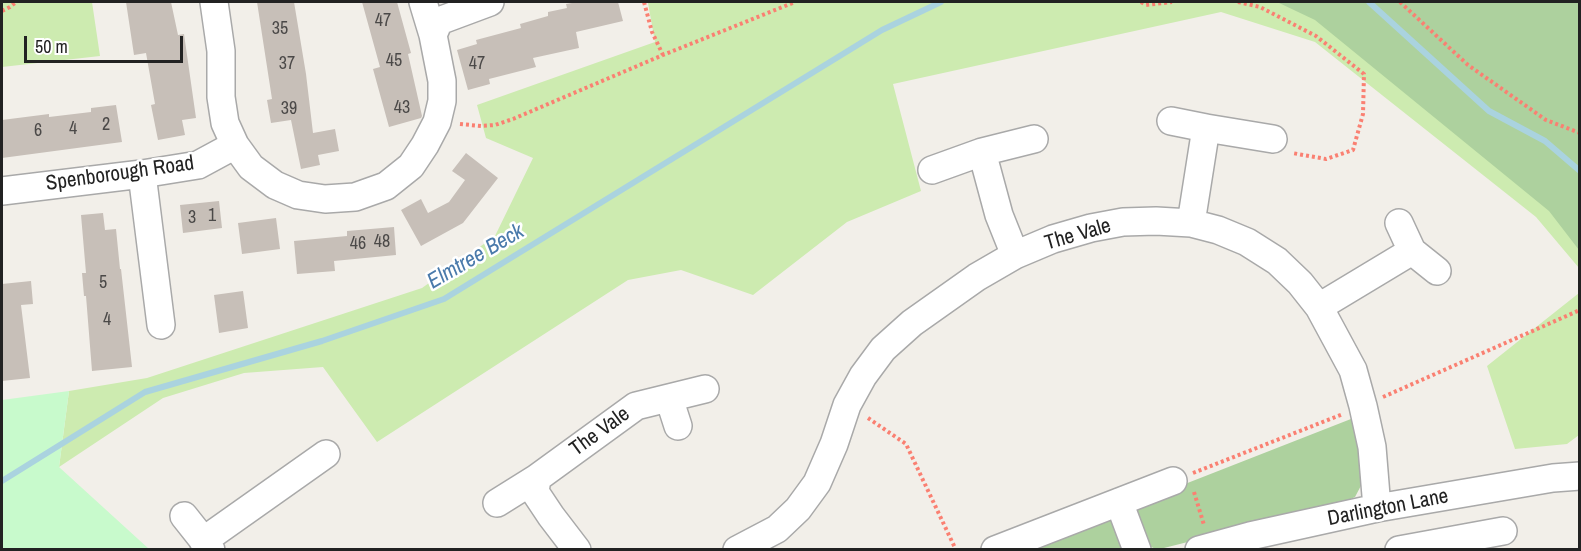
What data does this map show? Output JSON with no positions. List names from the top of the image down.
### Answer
{
  "streets": {
    "street": ["Spenborough Road", "The Vale", "Darlington Lane"]
  },
  "crossings": [
    ["The Vale", "Darlington Lane"]
  ],
  "water": ["Elmtree Beck"],
  "house_numbers": [
    "47",
    "35",
    "45",
    "37",
    "47",
    "43",
    "39",
    "2",
    "4",
    "6",
    "1",
    "3",
    "48",
    "46",
    "5",
    "4"
  ],
  "scale_bar": "50 m"
}
